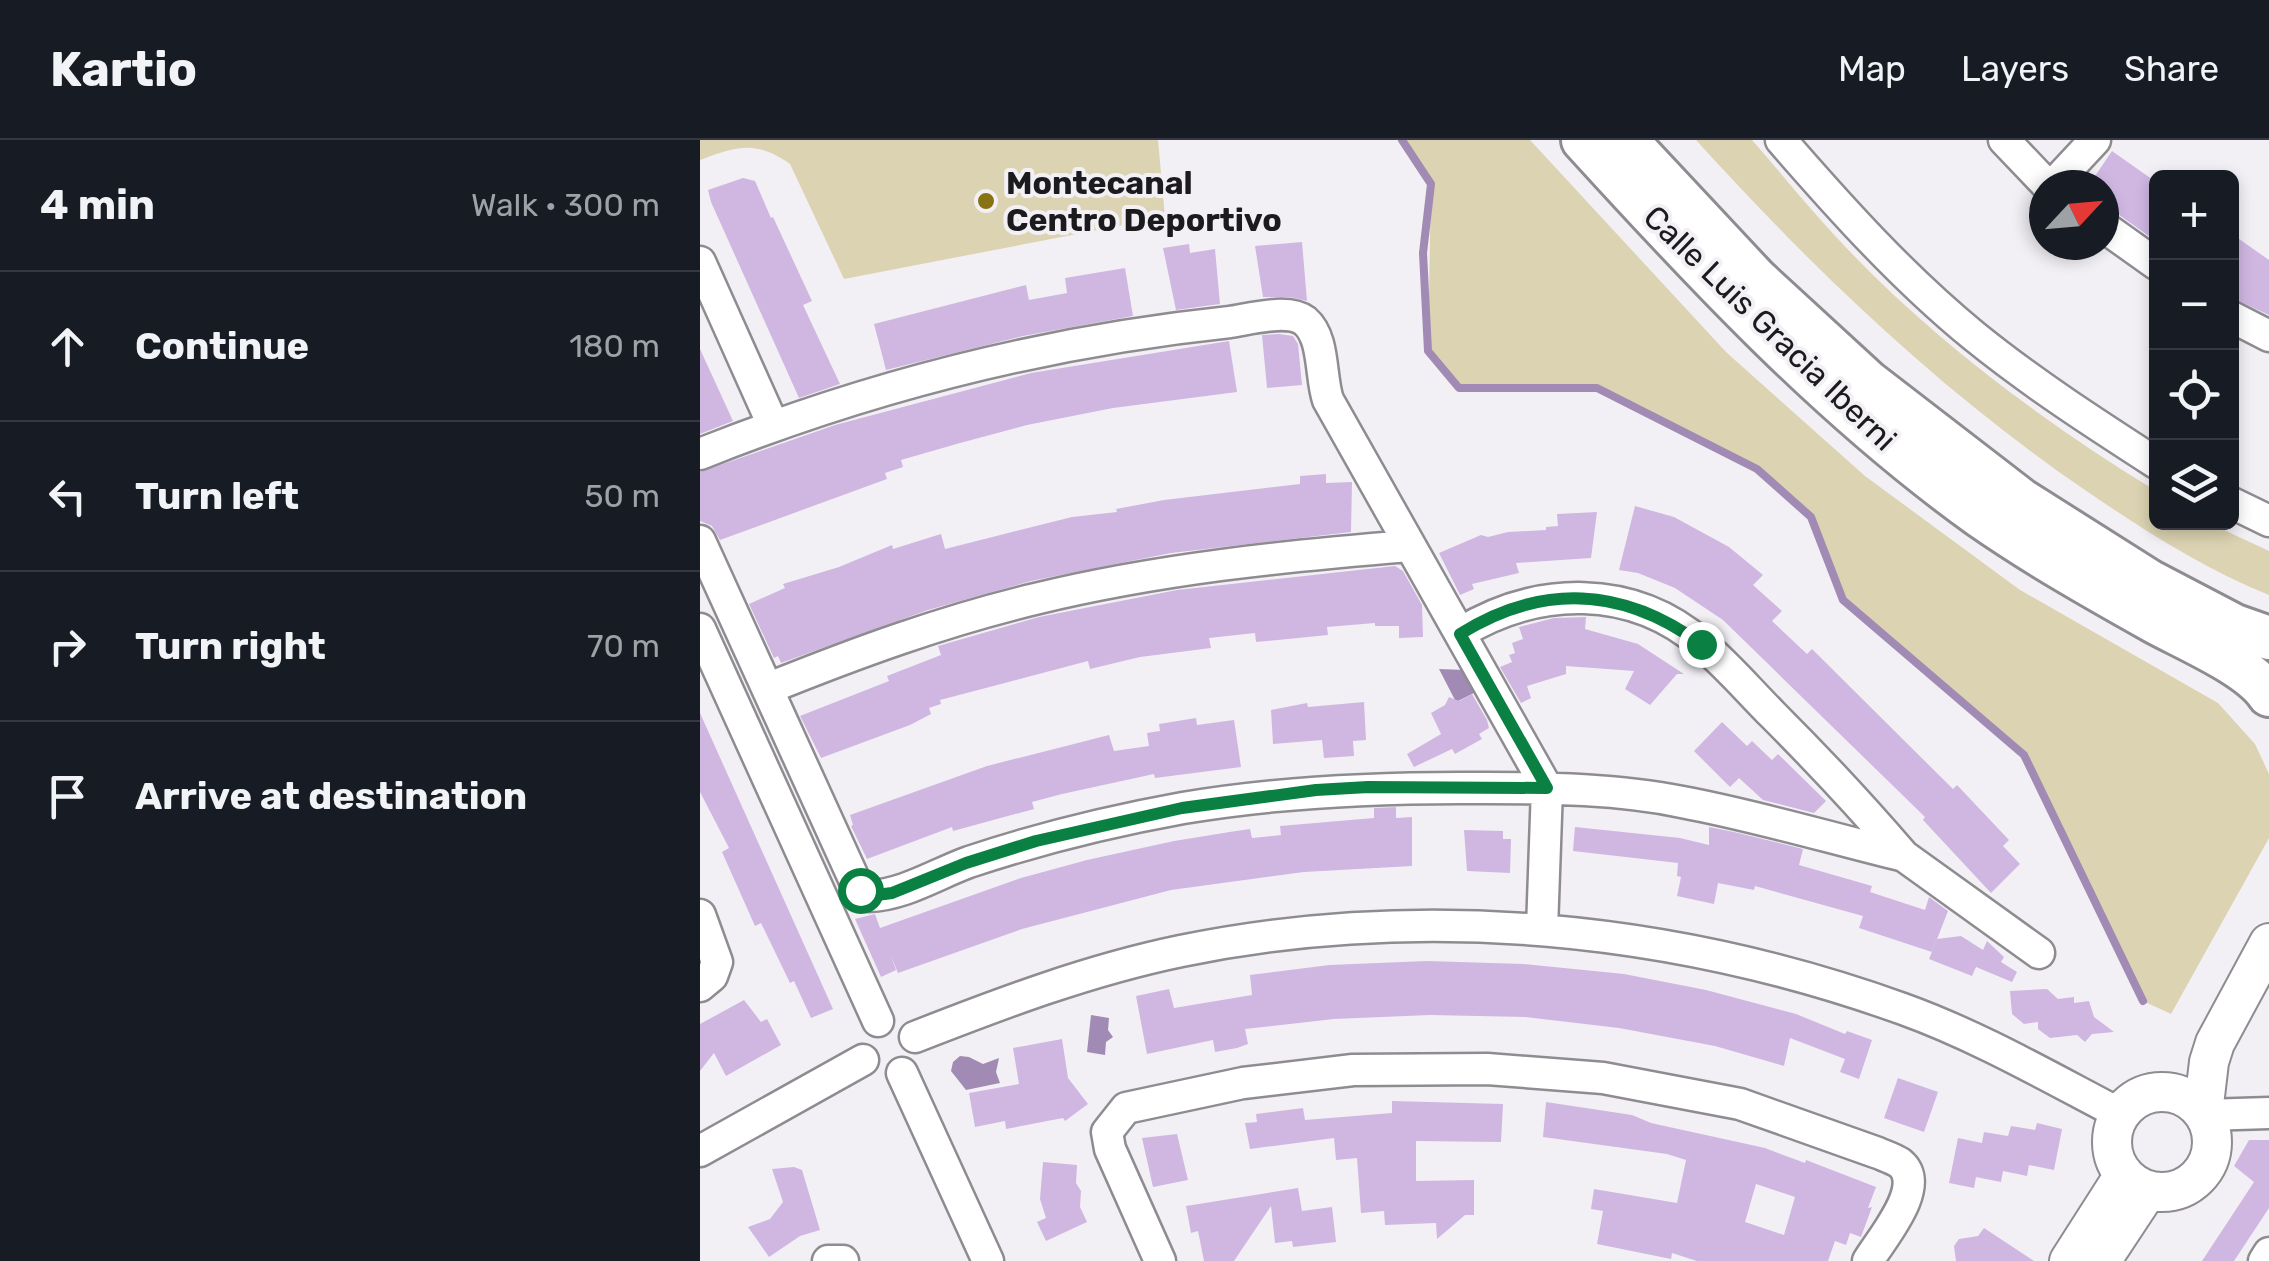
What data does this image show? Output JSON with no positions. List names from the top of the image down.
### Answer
{
  "streets": {
    "main road": ["Calle Luis Gracia Iberni"]
  },
  "places": ["Montecanal Centro Deportivo"],
  "north": "top right",
  "page": {
    "header": "Kartio",
    "nav": ["Map", "Layers", "Share"],
    "heading": ["4 min", "Walk · 300 m"],
    "map_buttons": ["+", "−"],
    "list": [
      ["Continue", "180 m"],
      ["Turn left", "50 m"],
      ["Turn right", "70 m"],
      "Arrive at destination"
    ]
  }
}
